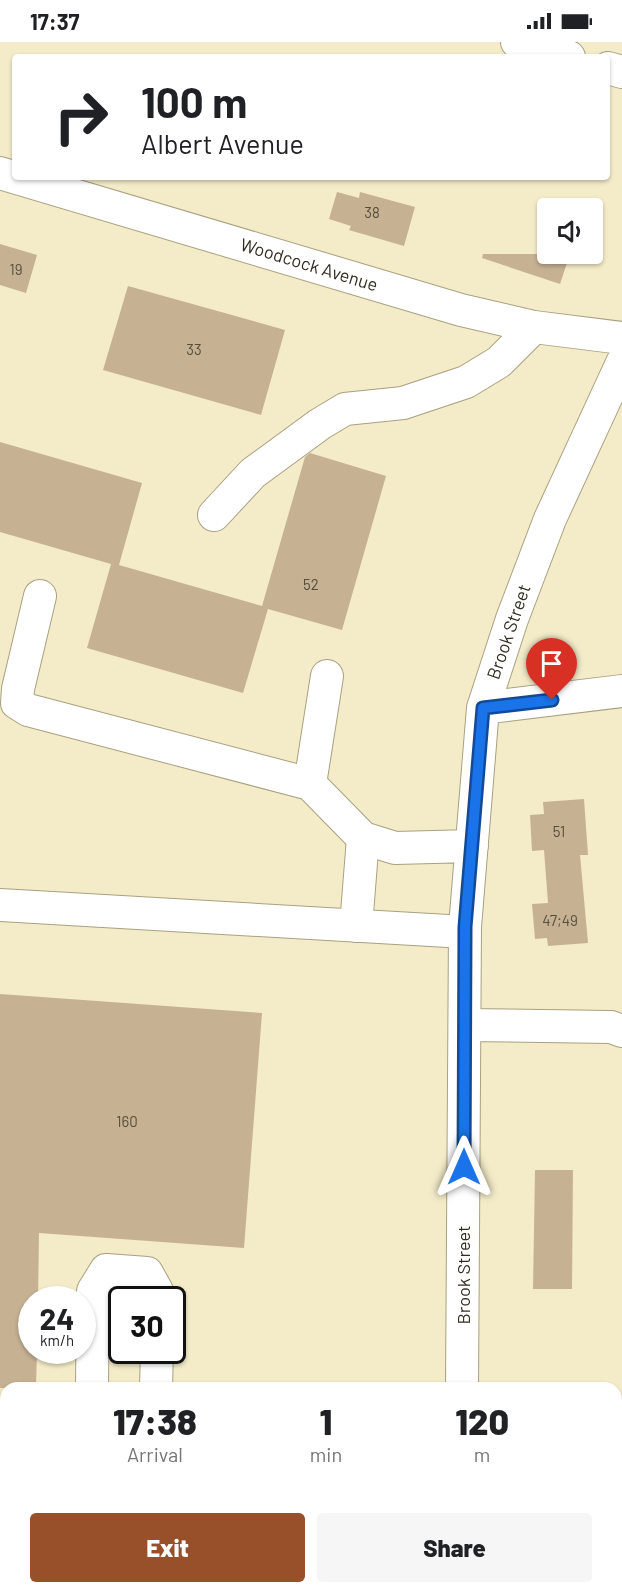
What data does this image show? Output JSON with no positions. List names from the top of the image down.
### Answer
{
  "streets": {
    "street": ["Woodcock Avenue", "Brook Street"]
  },
  "house_numbers": [
    "38",
    "19",
    "33",
    "52",
    "51",
    "47;49",
    "160"
  ],
  "page": {
    "status": "17:37",
    "turn": ["100 m", "Albert Avenue"],
    "speed": "24 km/h",
    "limit": "30",
    "eta": [
      "17:38",
      "Arrival",
      "1",
      "min",
      "120",
      "m"
    ],
    "buttons": ["Exit", "Share"]
  }
}
